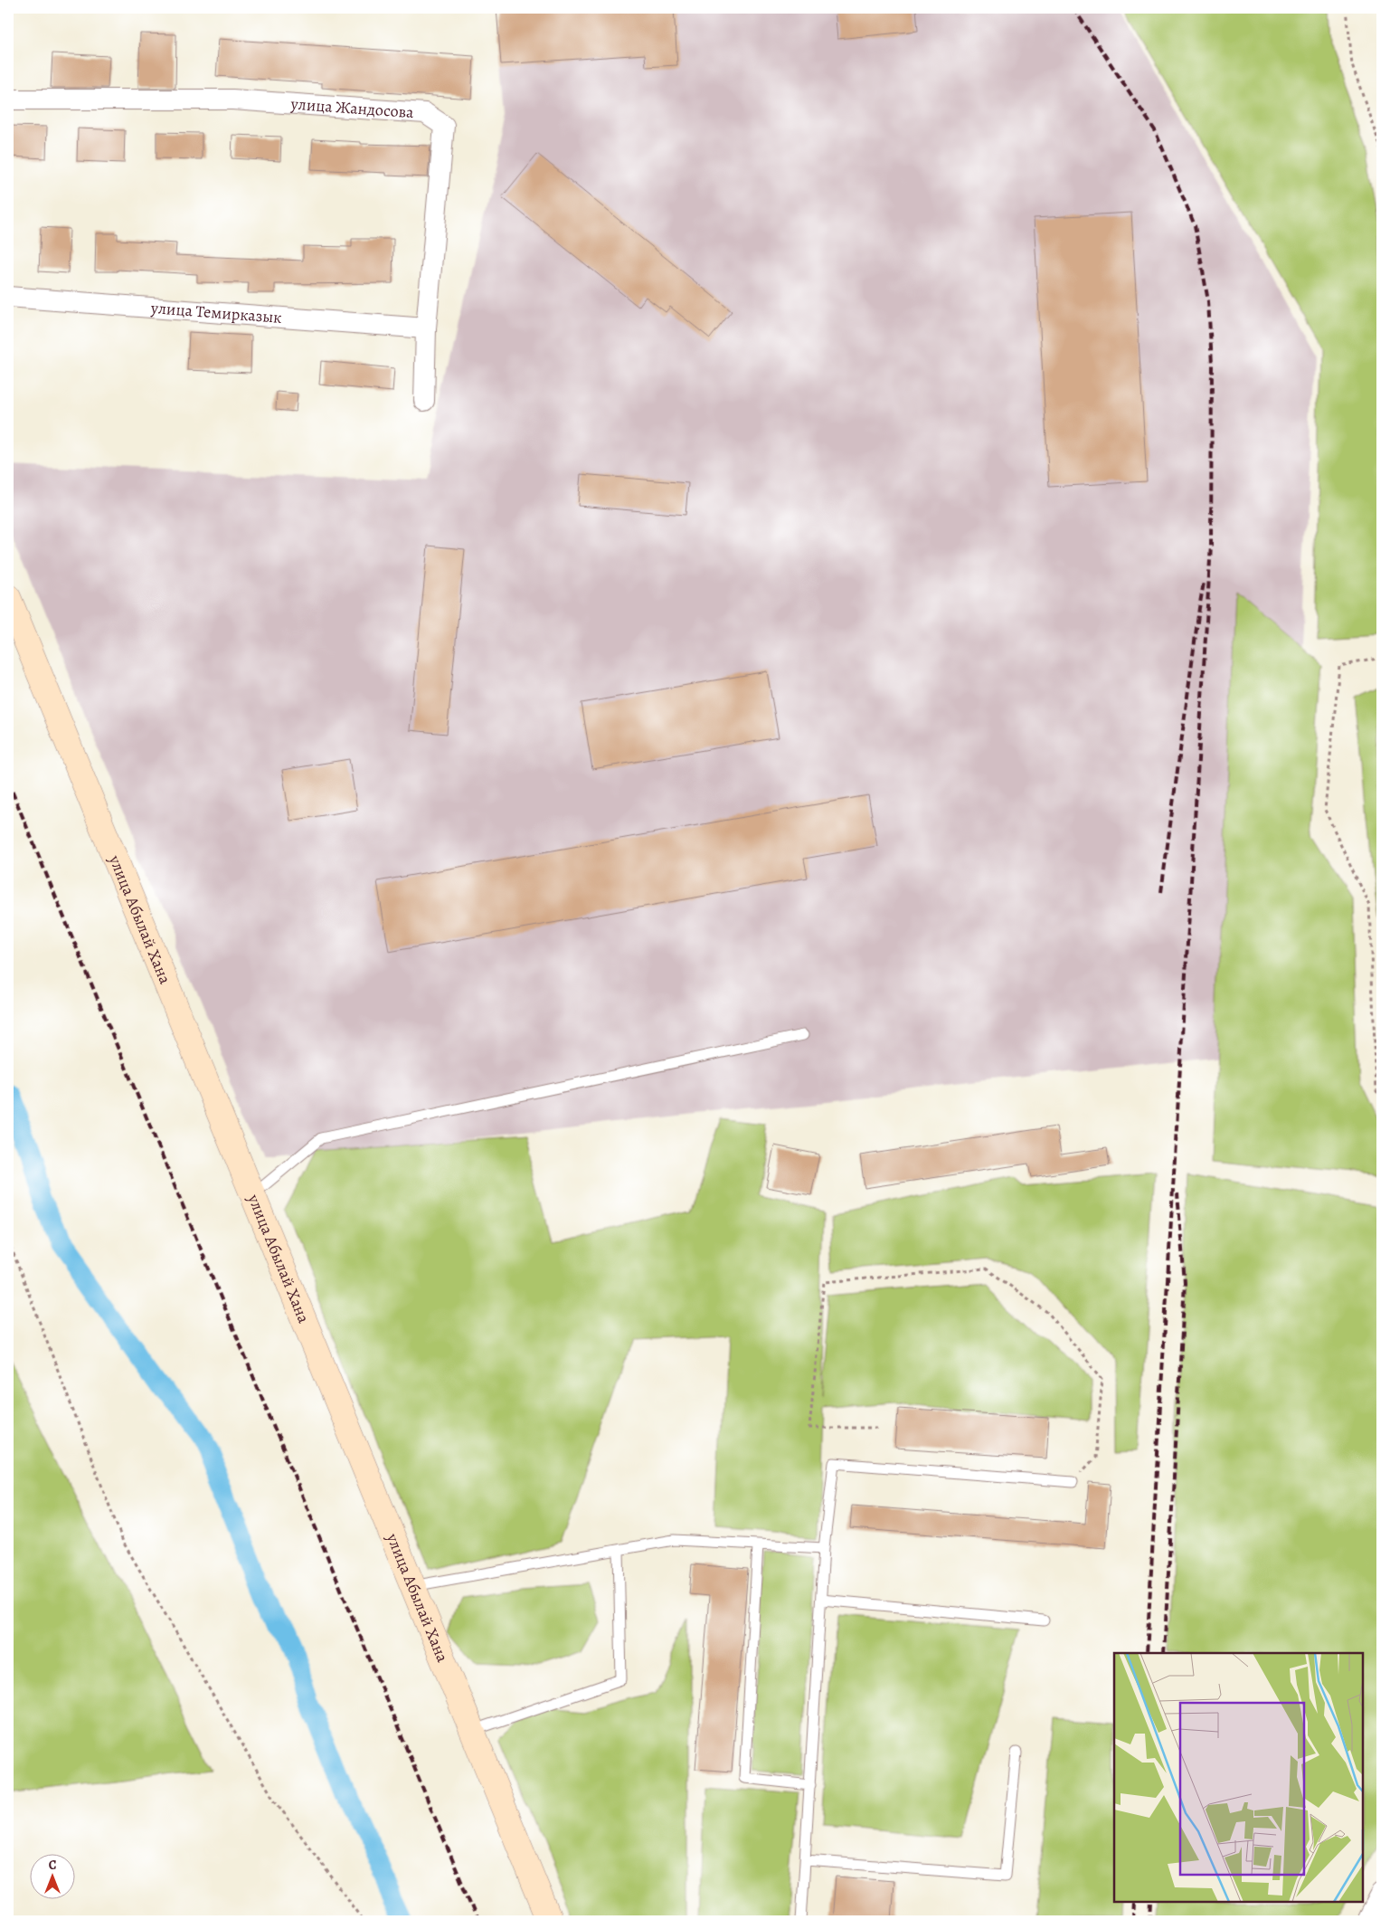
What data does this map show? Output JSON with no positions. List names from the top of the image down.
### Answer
{
  "streets": {
    "main road": ["улица Абылай Хана"],
    "street": ["улица Жандосова", "улица Темирказык"]
  },
  "crossings": [
    ["улица Жандосова", "улица Темирказык"]
  ],
  "north": "top"
}
